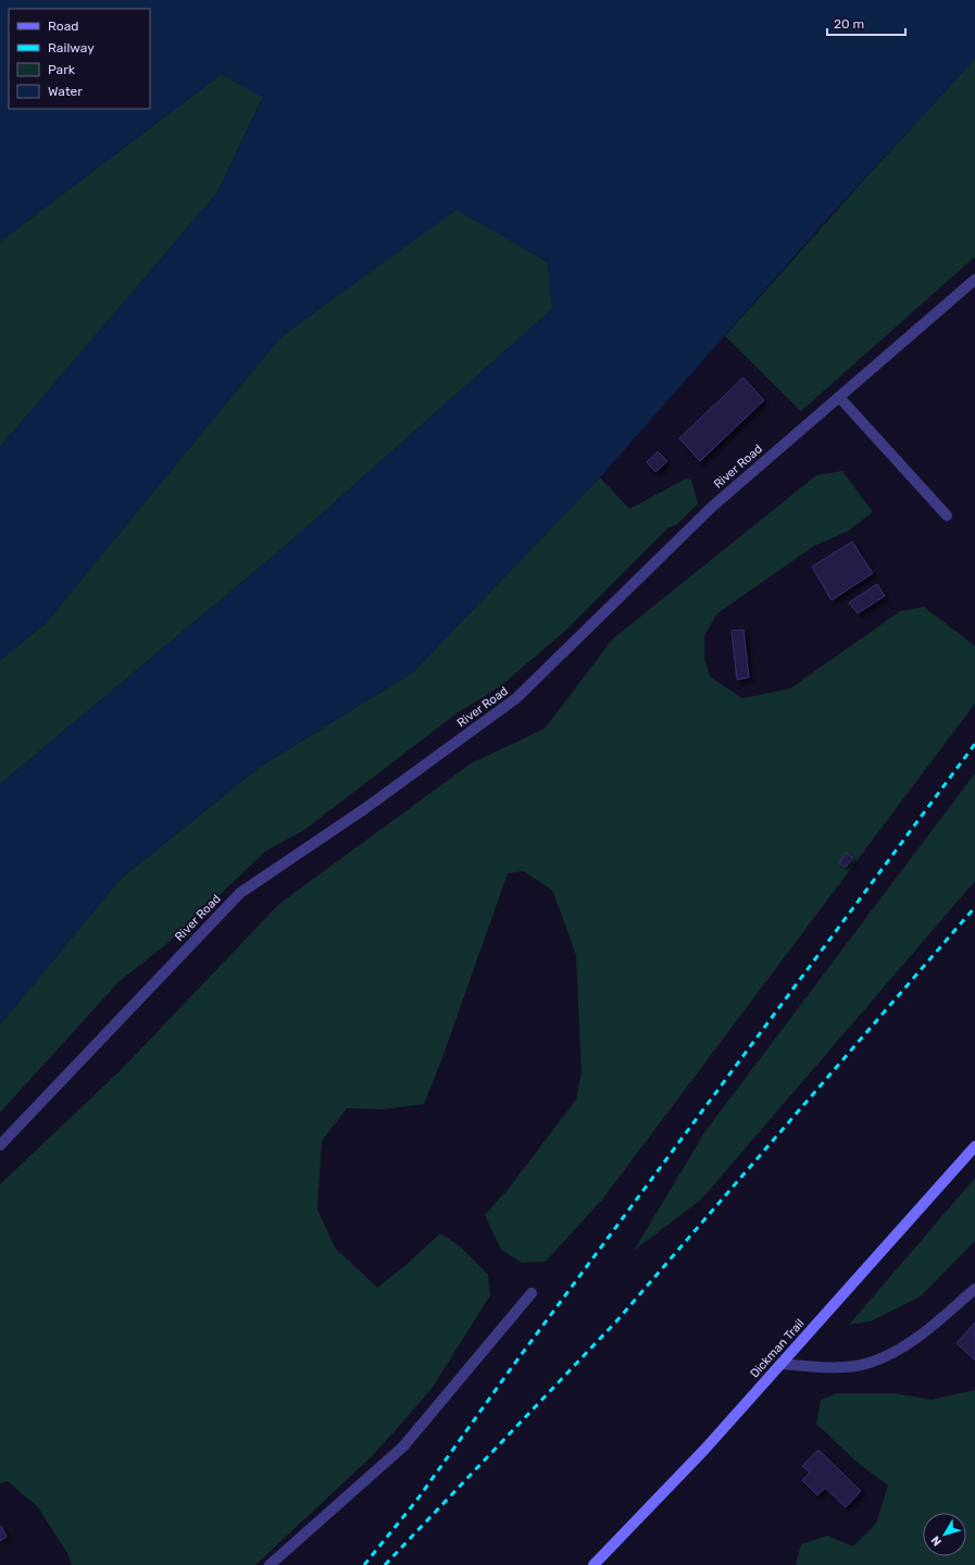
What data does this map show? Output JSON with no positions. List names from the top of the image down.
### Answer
{
  "streets": {
    "street": ["River Road", "Dickman Trail"]
  },
  "legend": [
    "Road",
    "Railway",
    "Park",
    "Water"
  ],
  "scale_bar": "20 m",
  "north": "bottom left"
}
